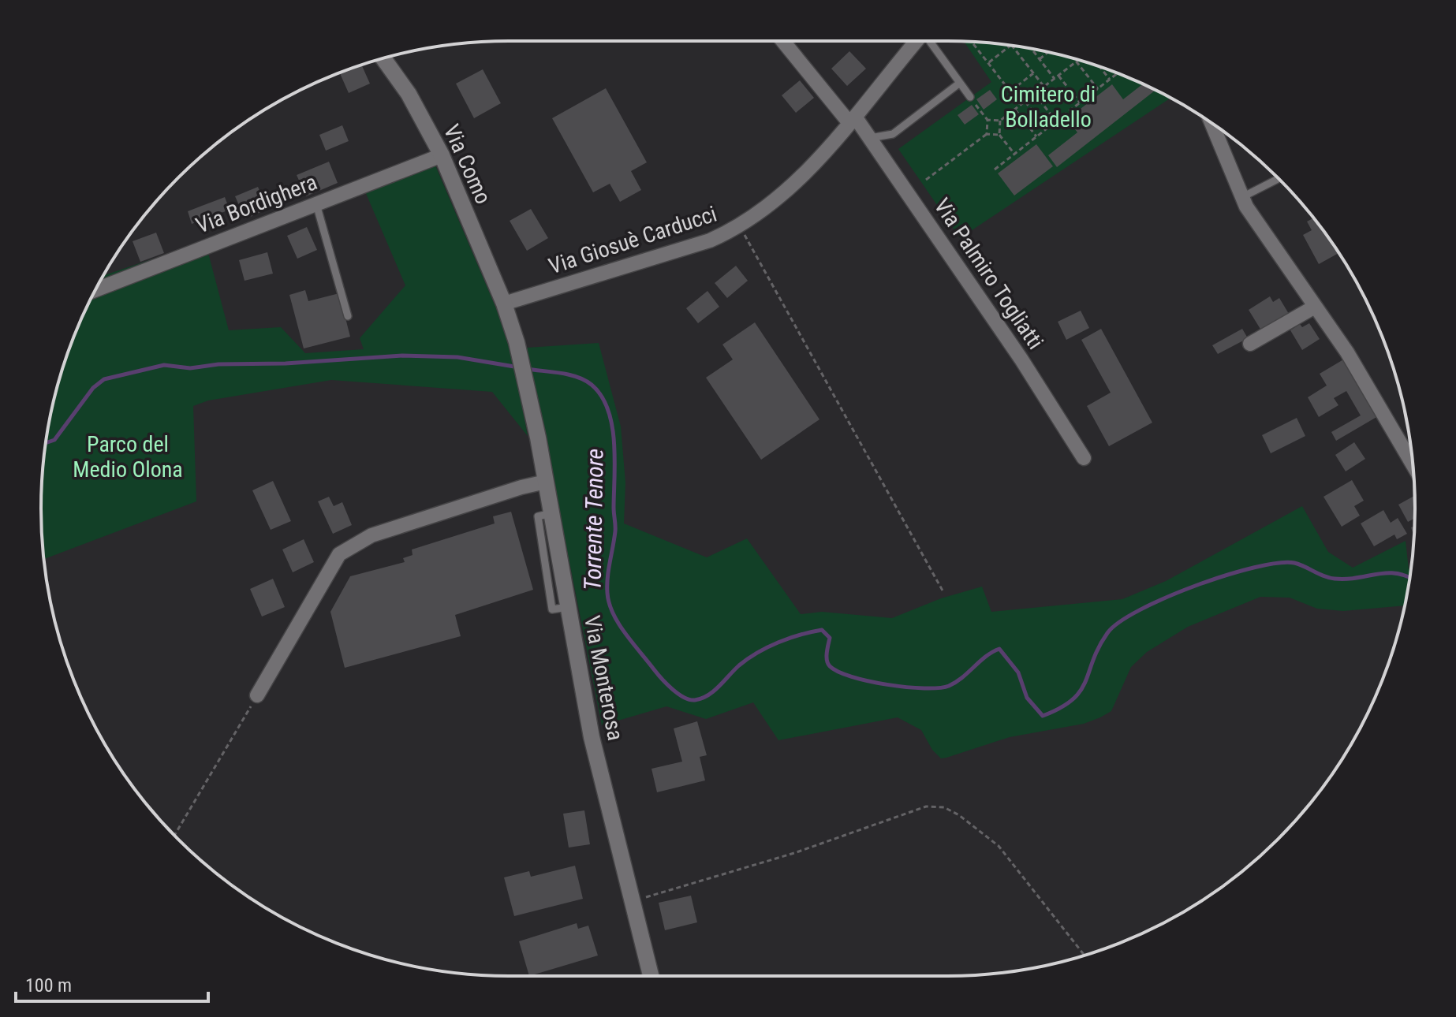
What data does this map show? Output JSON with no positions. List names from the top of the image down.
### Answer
{
  "streets": {
    "main road": ["Via Como", "Via Monterosa"],
    "street": ["Via Bordighera", "Via Giosuè Carducci", "Via Palmiro Togliatti"]
  },
  "crossings": [
    ["Via Como", "Via Bordighera"],
    ["Via Como", "Via Giosuè Carducci"],
    ["Via Como", "Via Monterosa"],
    ["Via Giosuè Carducci", "Via Palmiro Togliatti"],
    ["Via Giosuè Carducci", "Via Monterosa"]
  ],
  "water": ["Torrente Tenore"],
  "parks": ["Cimitero di Bolladello", "Parco del Medio Olona"],
  "scale_bar": "100 m"
}
